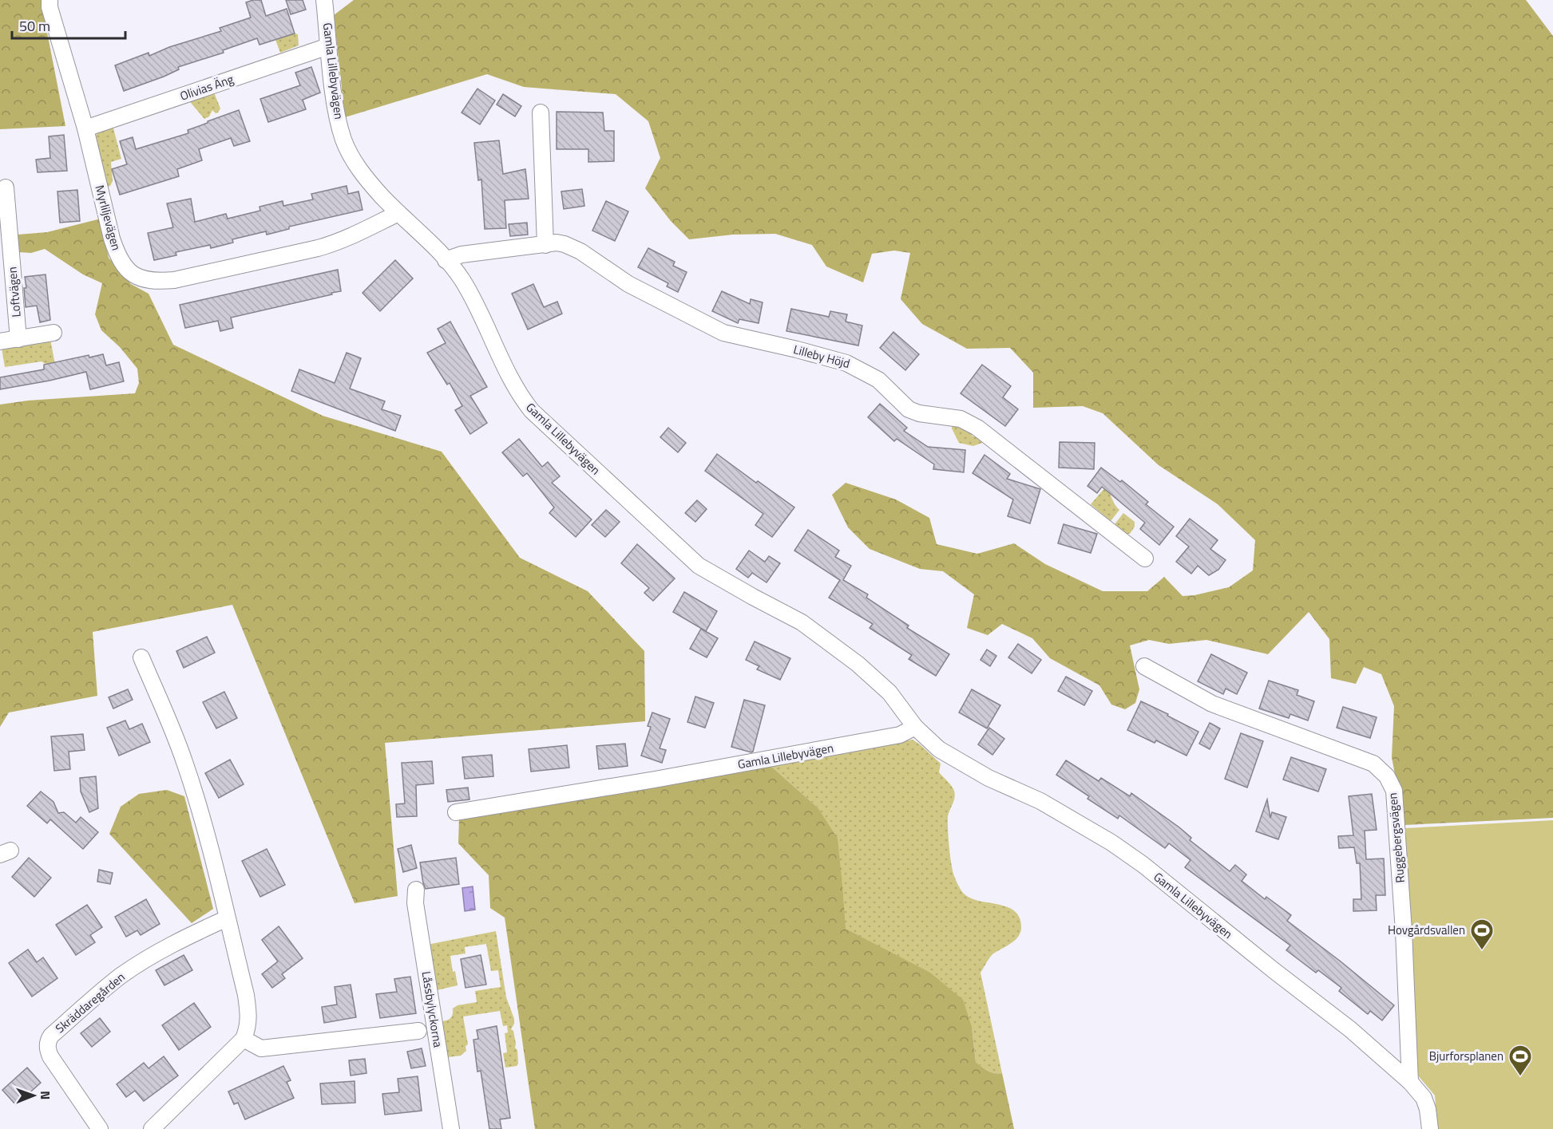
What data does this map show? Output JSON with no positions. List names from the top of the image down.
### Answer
{
  "streets": {
    "street": [
      "Gamla Lillebyvägen",
      "Olivias Äng",
      "Myrliljevägen",
      "Loftvägen",
      "Lilleby Höjd",
      "Ruggebergsvägen",
      "Skräddaregården",
      "Låssbylyckorna"
    ]
  },
  "crossings": [
    ["Gamla Lillebyvägen", "Olivias Äng"],
    ["Gamla Lillebyvägen", "Myrliljevägen"],
    ["Gamla Lillebyvägen", "Lilleby Höjd"],
    ["Gamla Lillebyvägen", "Ruggebergsvägen"],
    ["Olivias Äng", "Myrliljevägen"]
  ],
  "places": {
    "sports": ["Hovgårdsvallen", "Bjurforsplanen"]
  },
  "scale_bar": "50 m",
  "north": "right"
}
